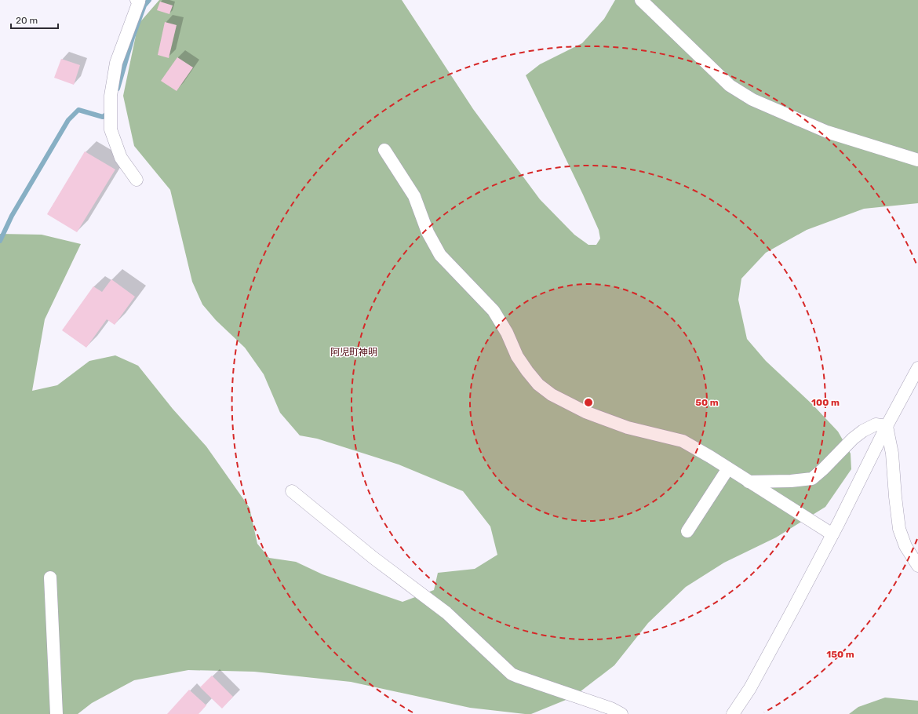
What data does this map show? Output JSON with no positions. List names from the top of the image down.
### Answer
{
  "districts": ["阿児町神明"],
  "scale_bar": "20 m",
  "rings": ["50 m", "100 m", "150 m"]
}
